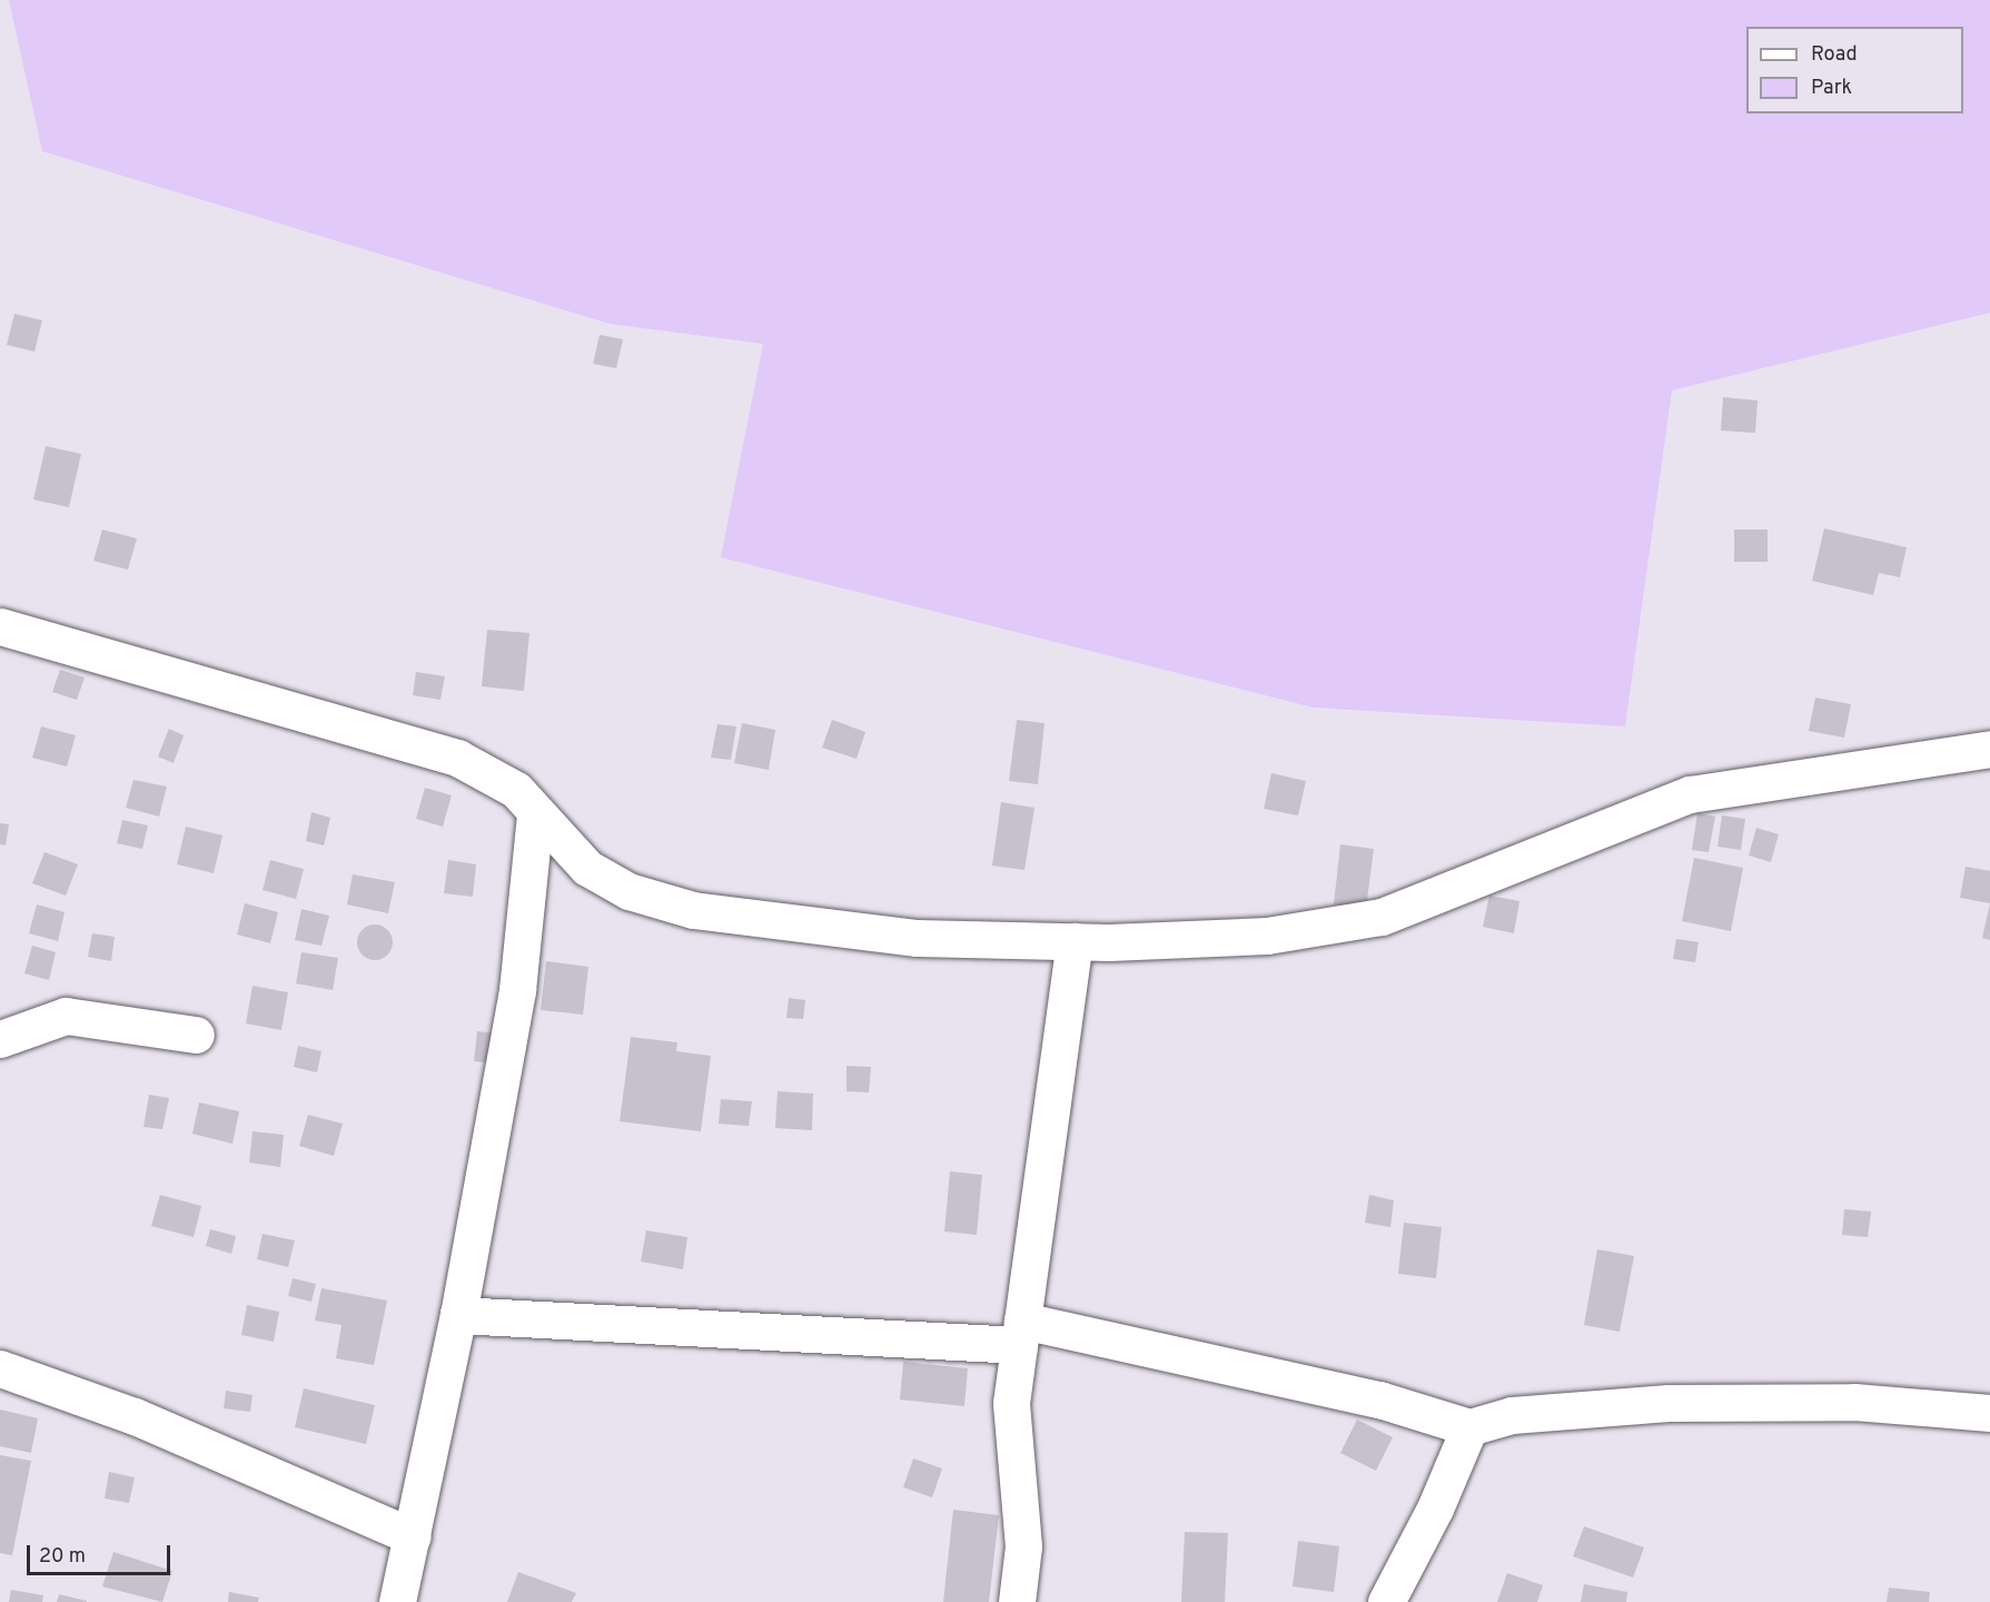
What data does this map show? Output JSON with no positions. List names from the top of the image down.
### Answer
{
  "legend": ["Road", "Park"],
  "scale_bar": "20 m"
}
